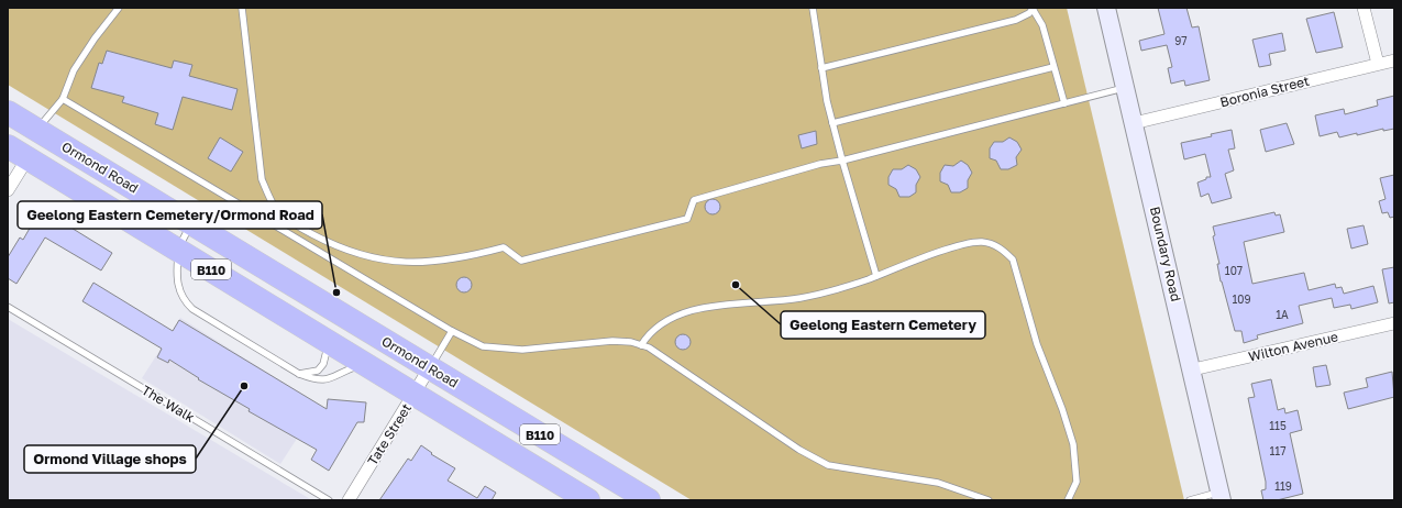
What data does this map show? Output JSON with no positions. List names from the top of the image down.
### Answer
{
  "streets": {
    "highway": ["Ormond Road", "B110"],
    "main road": ["Boundary Road"],
    "street": ["Boronia Street", "Wilton Avenue", "Tate Street"],
    "lane": ["The Walk"]
  },
  "crossings": [
    ["Boronia Street", "Boundary Road"],
    ["Ormond Road", "Tate Street"],
    ["Boundary Road", "Wilton Avenue"],
    ["B110", "Tate Street"]
  ],
  "places": ["Geelong Eastern Cemetery", "Geelong Eastern Cemetery/Ormond Road", "Ormond Village shops"],
  "house_numbers": [
    "97",
    "107",
    "109",
    "1A",
    "115",
    "117",
    "119"
  ]
}
